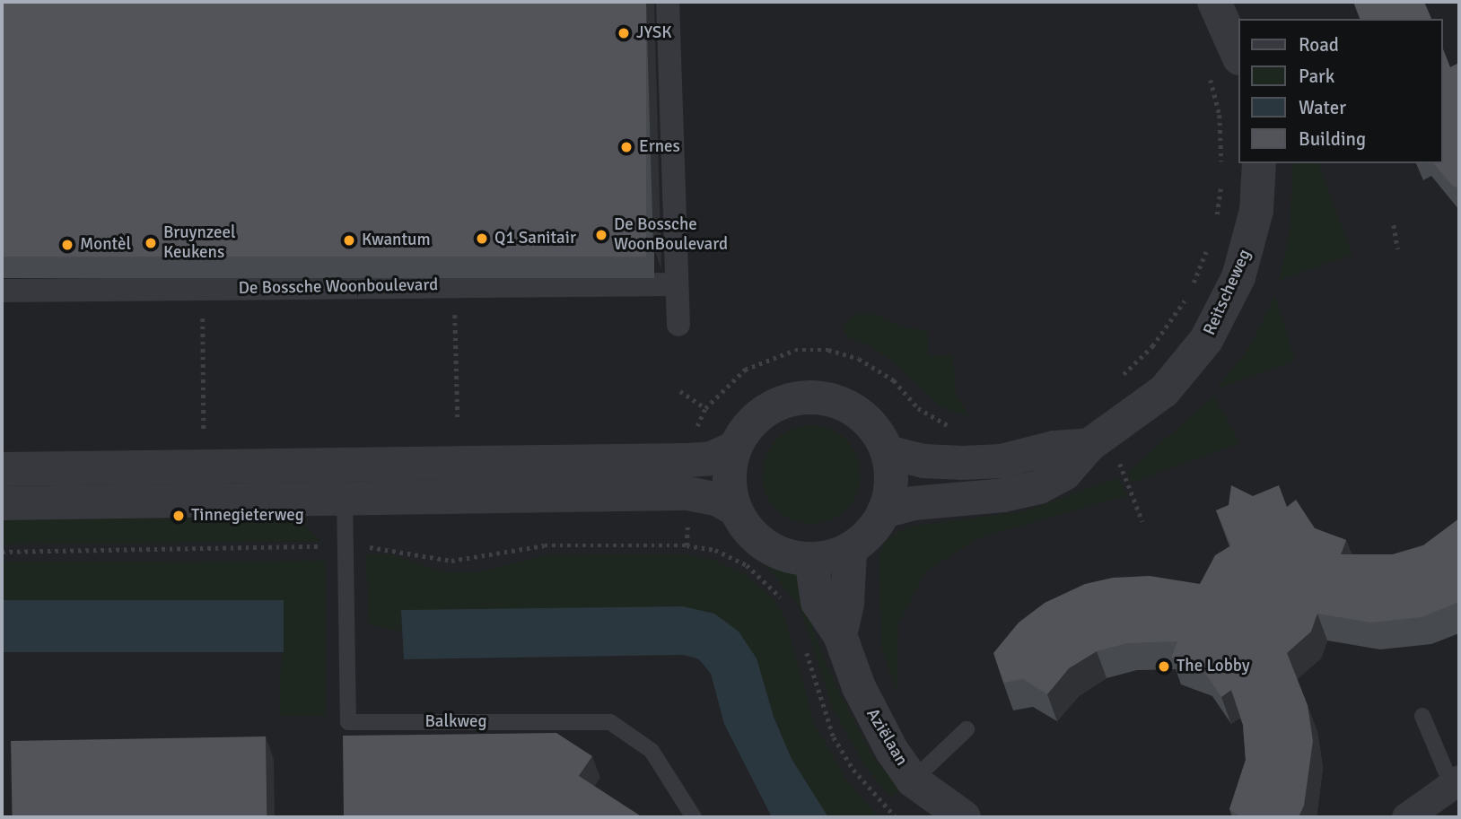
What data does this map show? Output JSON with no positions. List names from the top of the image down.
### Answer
{
  "streets": {
    "street": ["De Bossche Woonboulevard", "Reitscheweg", "Aziëlaan"],
    "lane": ["Balkweg"]
  },
  "crossings": [
    ["Reitscheweg", "Aziëlaan"]
  ],
  "places": [
    "JYSK",
    "Ernes",
    "De Bossche WoonBoulevard",
    "Q1 Sanitair",
    "Kwantum",
    "Bruynzeel Keukens",
    "Montèl",
    "Tinnegieterweg",
    "The Lobby"
  ],
  "legend": [
    "Road",
    "Park",
    "Water",
    "Building"
  ]
}
